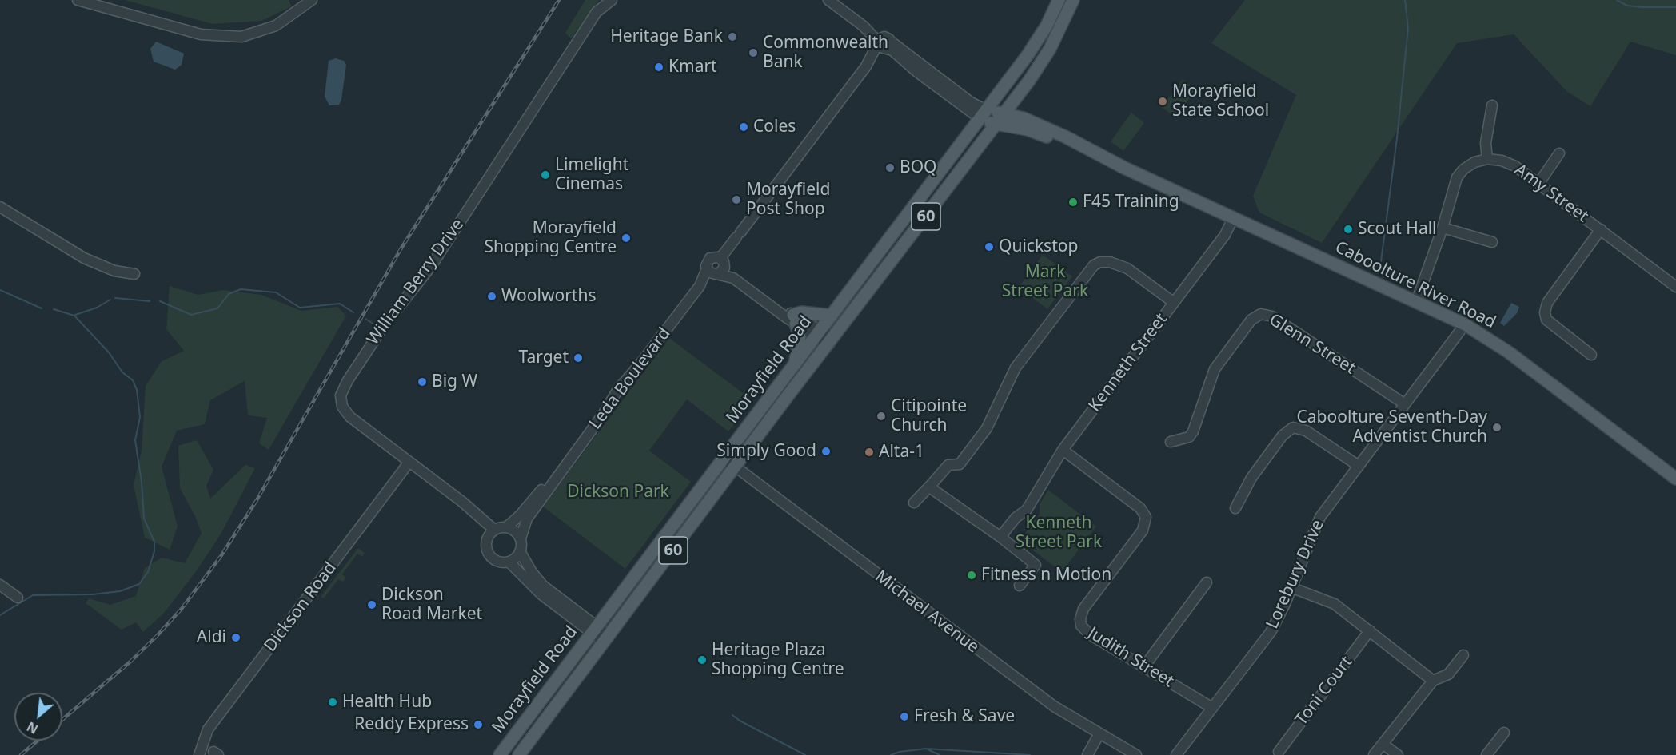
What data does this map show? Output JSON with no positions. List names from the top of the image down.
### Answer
{
  "streets": {
    "main road": ["60", "Caboolture River Road", "Morayfield Road"],
    "street": [
      "Amy Street",
      "William Berry Drive",
      "Glenn Street",
      "Kenneth Street",
      "Leda Boulevard",
      "Lorebury Drive",
      "Dickson Road",
      "Michael Avenue",
      "Judith Street",
      "Toni Court"
    ]
  },
  "crossings": [
    ["William Berry Drive", "Leda Boulevard"],
    ["William Berry Drive", "Dickson Road"],
    ["Caboolture River Road", "Kenneth Street"],
    ["Caboolture River Road", "Morayfield Road"],
    ["Caboolture River Road", "Lorebury Drive"],
    ["Glenn Street", "Lorebury Drive"],
    ["Kenneth Street", "Judith Street"],
    ["Morayfield Road", "Michael Avenue"],
    ["Lorebury Drive", "Judith Street"]
  ],
  "parks": ["Mark Street Park", "Dickson Park", "Kenneth Street Park"],
  "places": [
    "Heritage Bank",
    "Commonwealth Bank",
    "Kmart",
    "Morayfield State School",
    "Coles",
    "BOQ",
    "Limelight Cinemas",
    "Morayfield Post Shop",
    "F45 Training",
    "Scout Hall",
    "Morayfield Shopping Centre",
    "Quickstop",
    "Woolworths",
    "Target",
    "Big W",
    "Citipointe Church",
    "Caboolture Seventh-Day Adventist Church",
    "Simply Good",
    "Alta-1",
    "Fitness n Motion",
    "Dickson Road Market",
    "Aldi",
    "Heritage Plaza Shopping Centre",
    "Health Hub",
    "Fresh & Save",
    "Reddy Express"
  ],
  "north": "bottom left"
}
